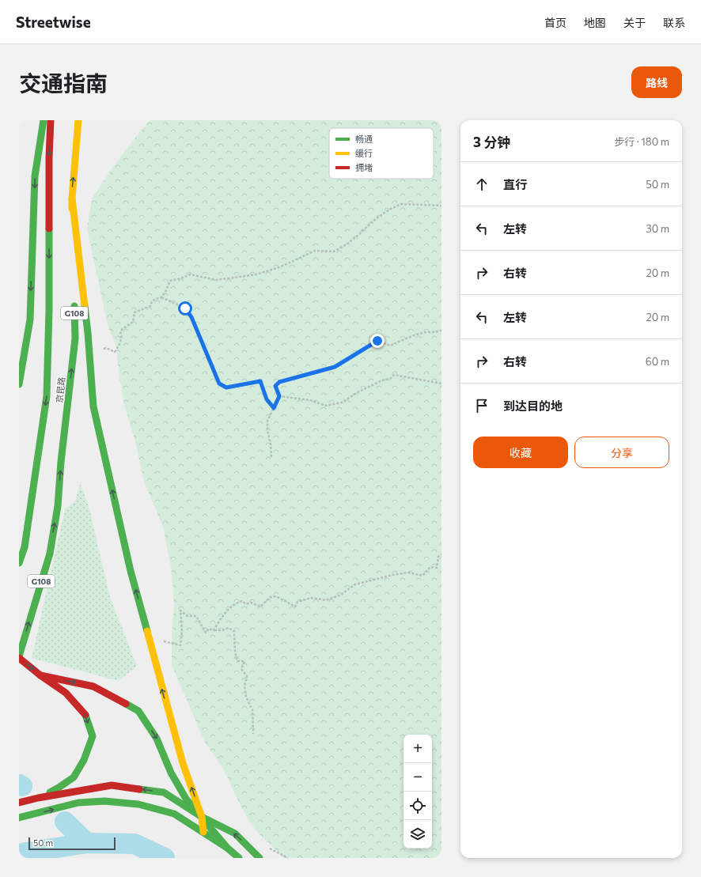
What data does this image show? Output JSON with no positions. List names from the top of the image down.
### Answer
{
  "streets": {
    "main road": ["G108", "京昆路"]
  },
  "legend": ["畅通", "缓行", "拥堵"],
  "scale_bar": "50 m",
  "page": {
    "header": "Streetwise",
    "nav": [
      "首页",
      "地图",
      "关于",
      "联系"
    ],
    "title": "交通指南",
    "buttons": [
      "路线",
      ["收藏", "分享"]
    ],
    "heading": ["3 分钟", "步行 · 180 m"],
    "list": [
      ["直行", "50 m"],
      ["左转", "30 m"],
      ["右转", "20 m"],
      ["左转", "20 m"],
      ["右转", "60 m"],
      "到达目的地"
    ],
    "map_buttons": ["+", "−"],
    "scale": "50 m"
  }
}
